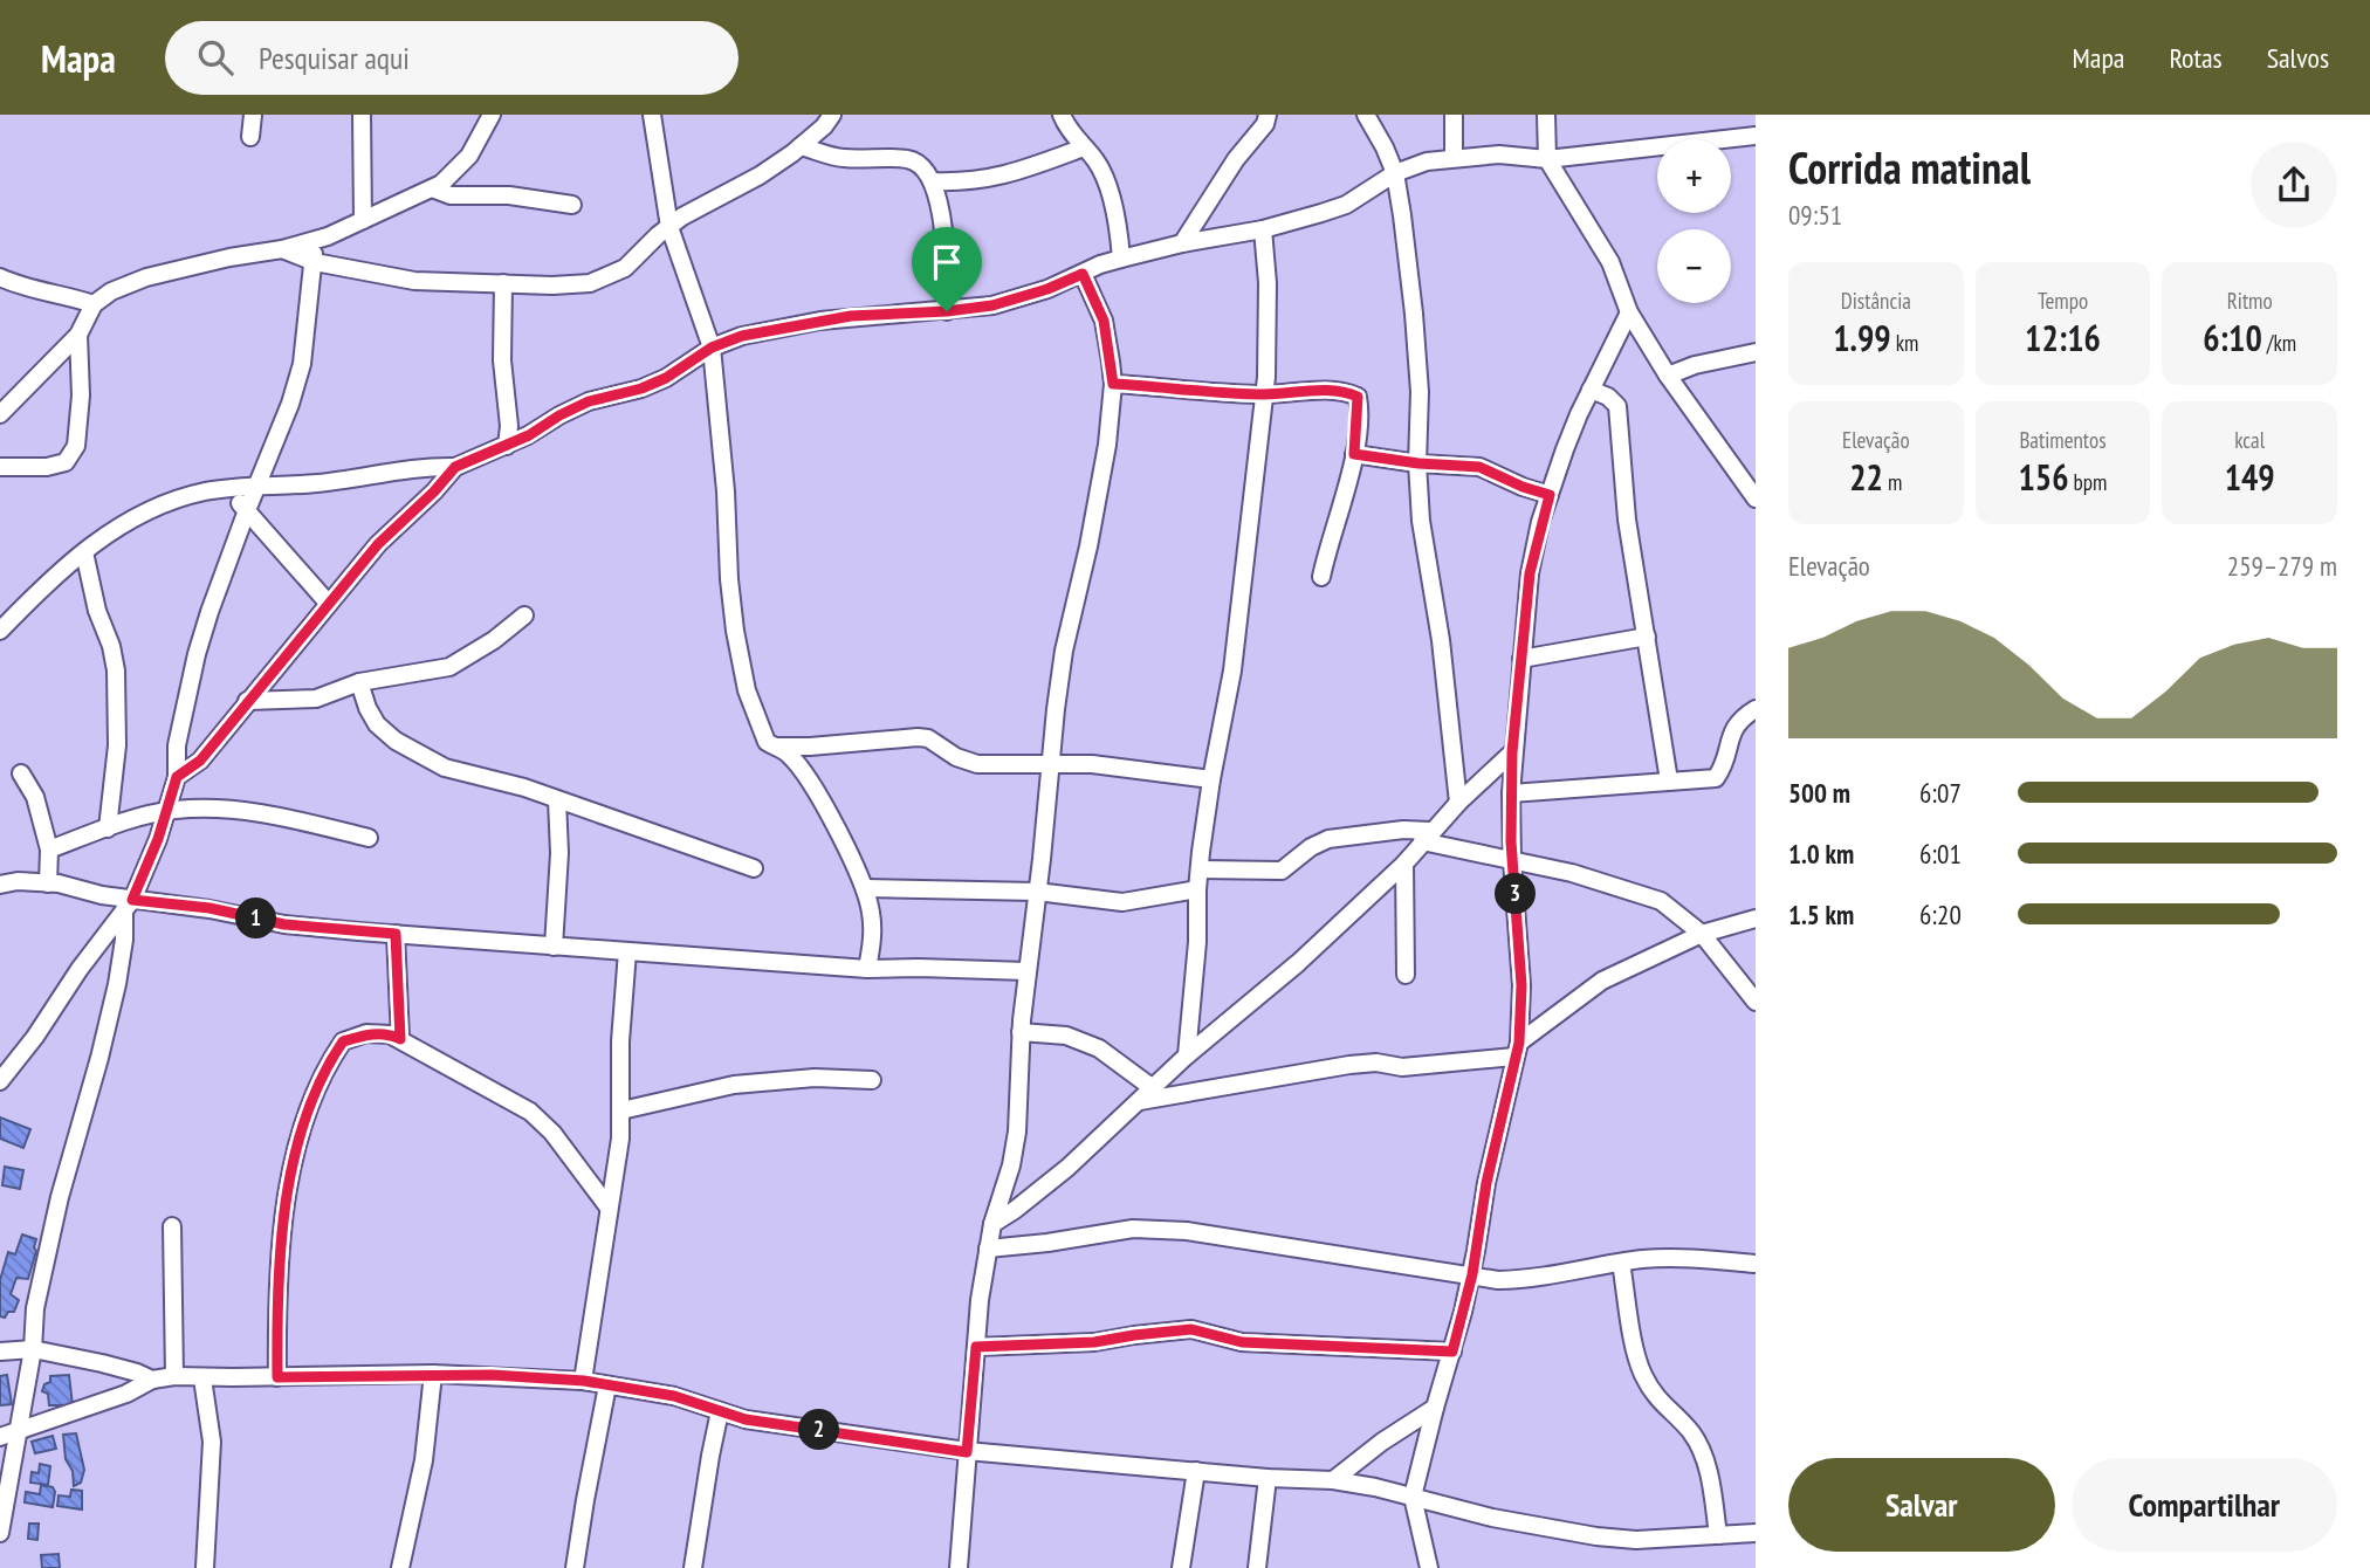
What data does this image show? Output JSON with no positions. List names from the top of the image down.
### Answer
{
  "page": {
    "header": "Mapa",
    "search": "Pesquisar aqui",
    "nav": ["Mapa", "Rotas", "Salvos"],
    "heading": ["Corrida matinal", "09:51"],
    "map_buttons": ["+", "−"],
    "stats": [
      ["Distância", "1.99 km"],
      ["Tempo", "12:16"],
      ["Ritmo", "6:10 /km"],
      ["Elevação", "22 m"],
      ["Batimentos", "156 bpm"],
      ["kcal", "149"]
    ],
    "chart": ["Elevação", "259–279 m"],
    "list": [
      {
        "name": "500 m",
        "note": "6:07"
      },
      {
        "name": "1.0 km",
        "note": "6:01"
      },
      {
        "name": "1.5 km",
        "note": "6:20"
      }
    ],
    "pins": ["3", "1", "2"],
    "buttons": ["Salvar", "Compartilhar"]
  }
}
